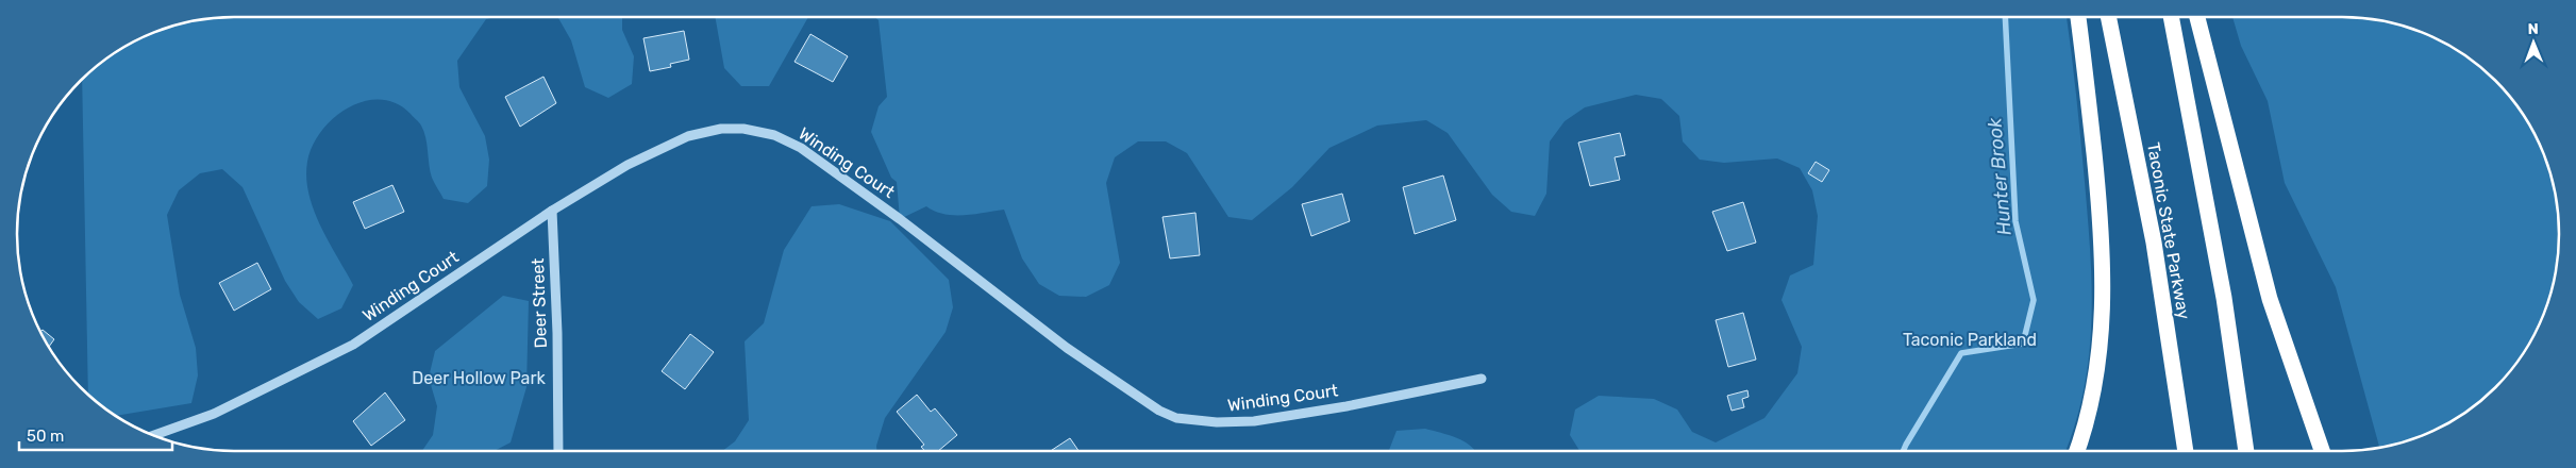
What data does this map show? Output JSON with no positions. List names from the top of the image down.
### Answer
{
  "streets": {
    "highway": ["Taconic State Parkway"],
    "street": ["Winding Court", "Deer Street"]
  },
  "crossings": [
    ["Winding Court", "Deer Street"]
  ],
  "water": ["Hunter Brook"],
  "parks": ["Taconic Parkland", "Deer Hollow Park"],
  "scale_bar": "50 m",
  "north": "top"
}
